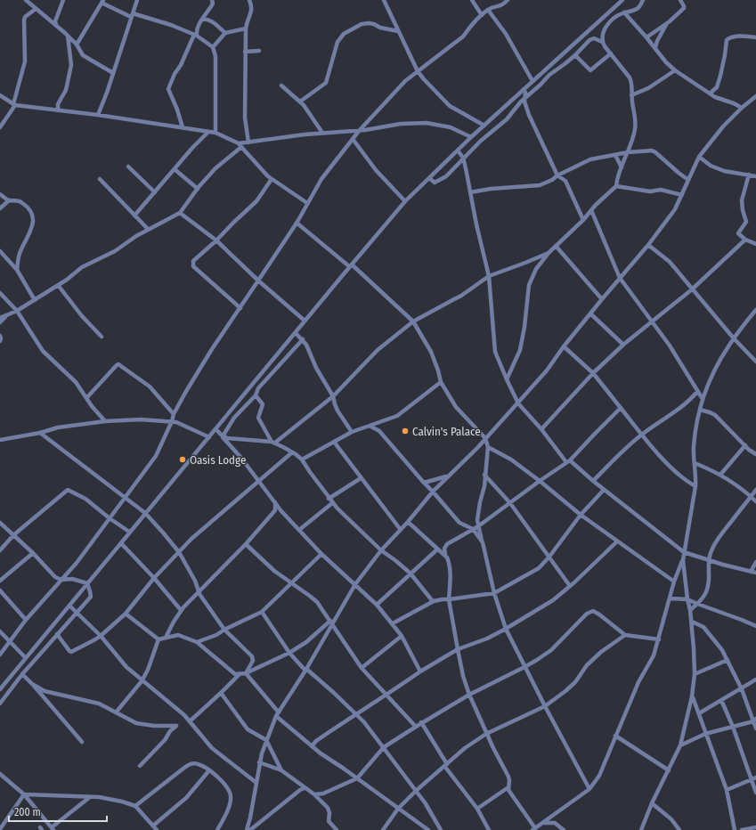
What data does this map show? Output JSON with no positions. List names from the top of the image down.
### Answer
{
  "places": ["Calvin's Palace", "Oasis Lodge"],
  "scale_bar": "200 m"
}
